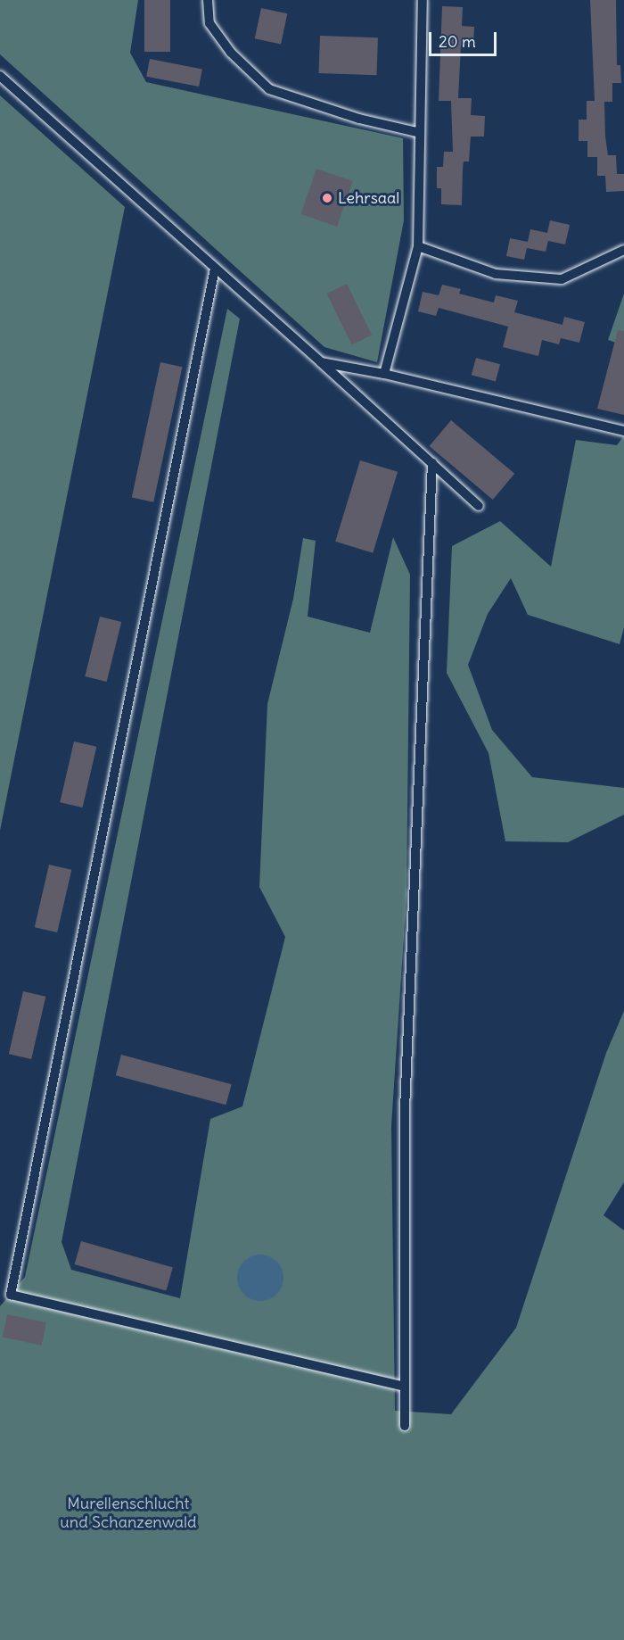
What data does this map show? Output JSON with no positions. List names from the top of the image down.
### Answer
{
  "parks": ["Murellenschlucht und Schanzenwald"],
  "places": ["Lehrsaal"],
  "scale_bar": "20 m"
}
